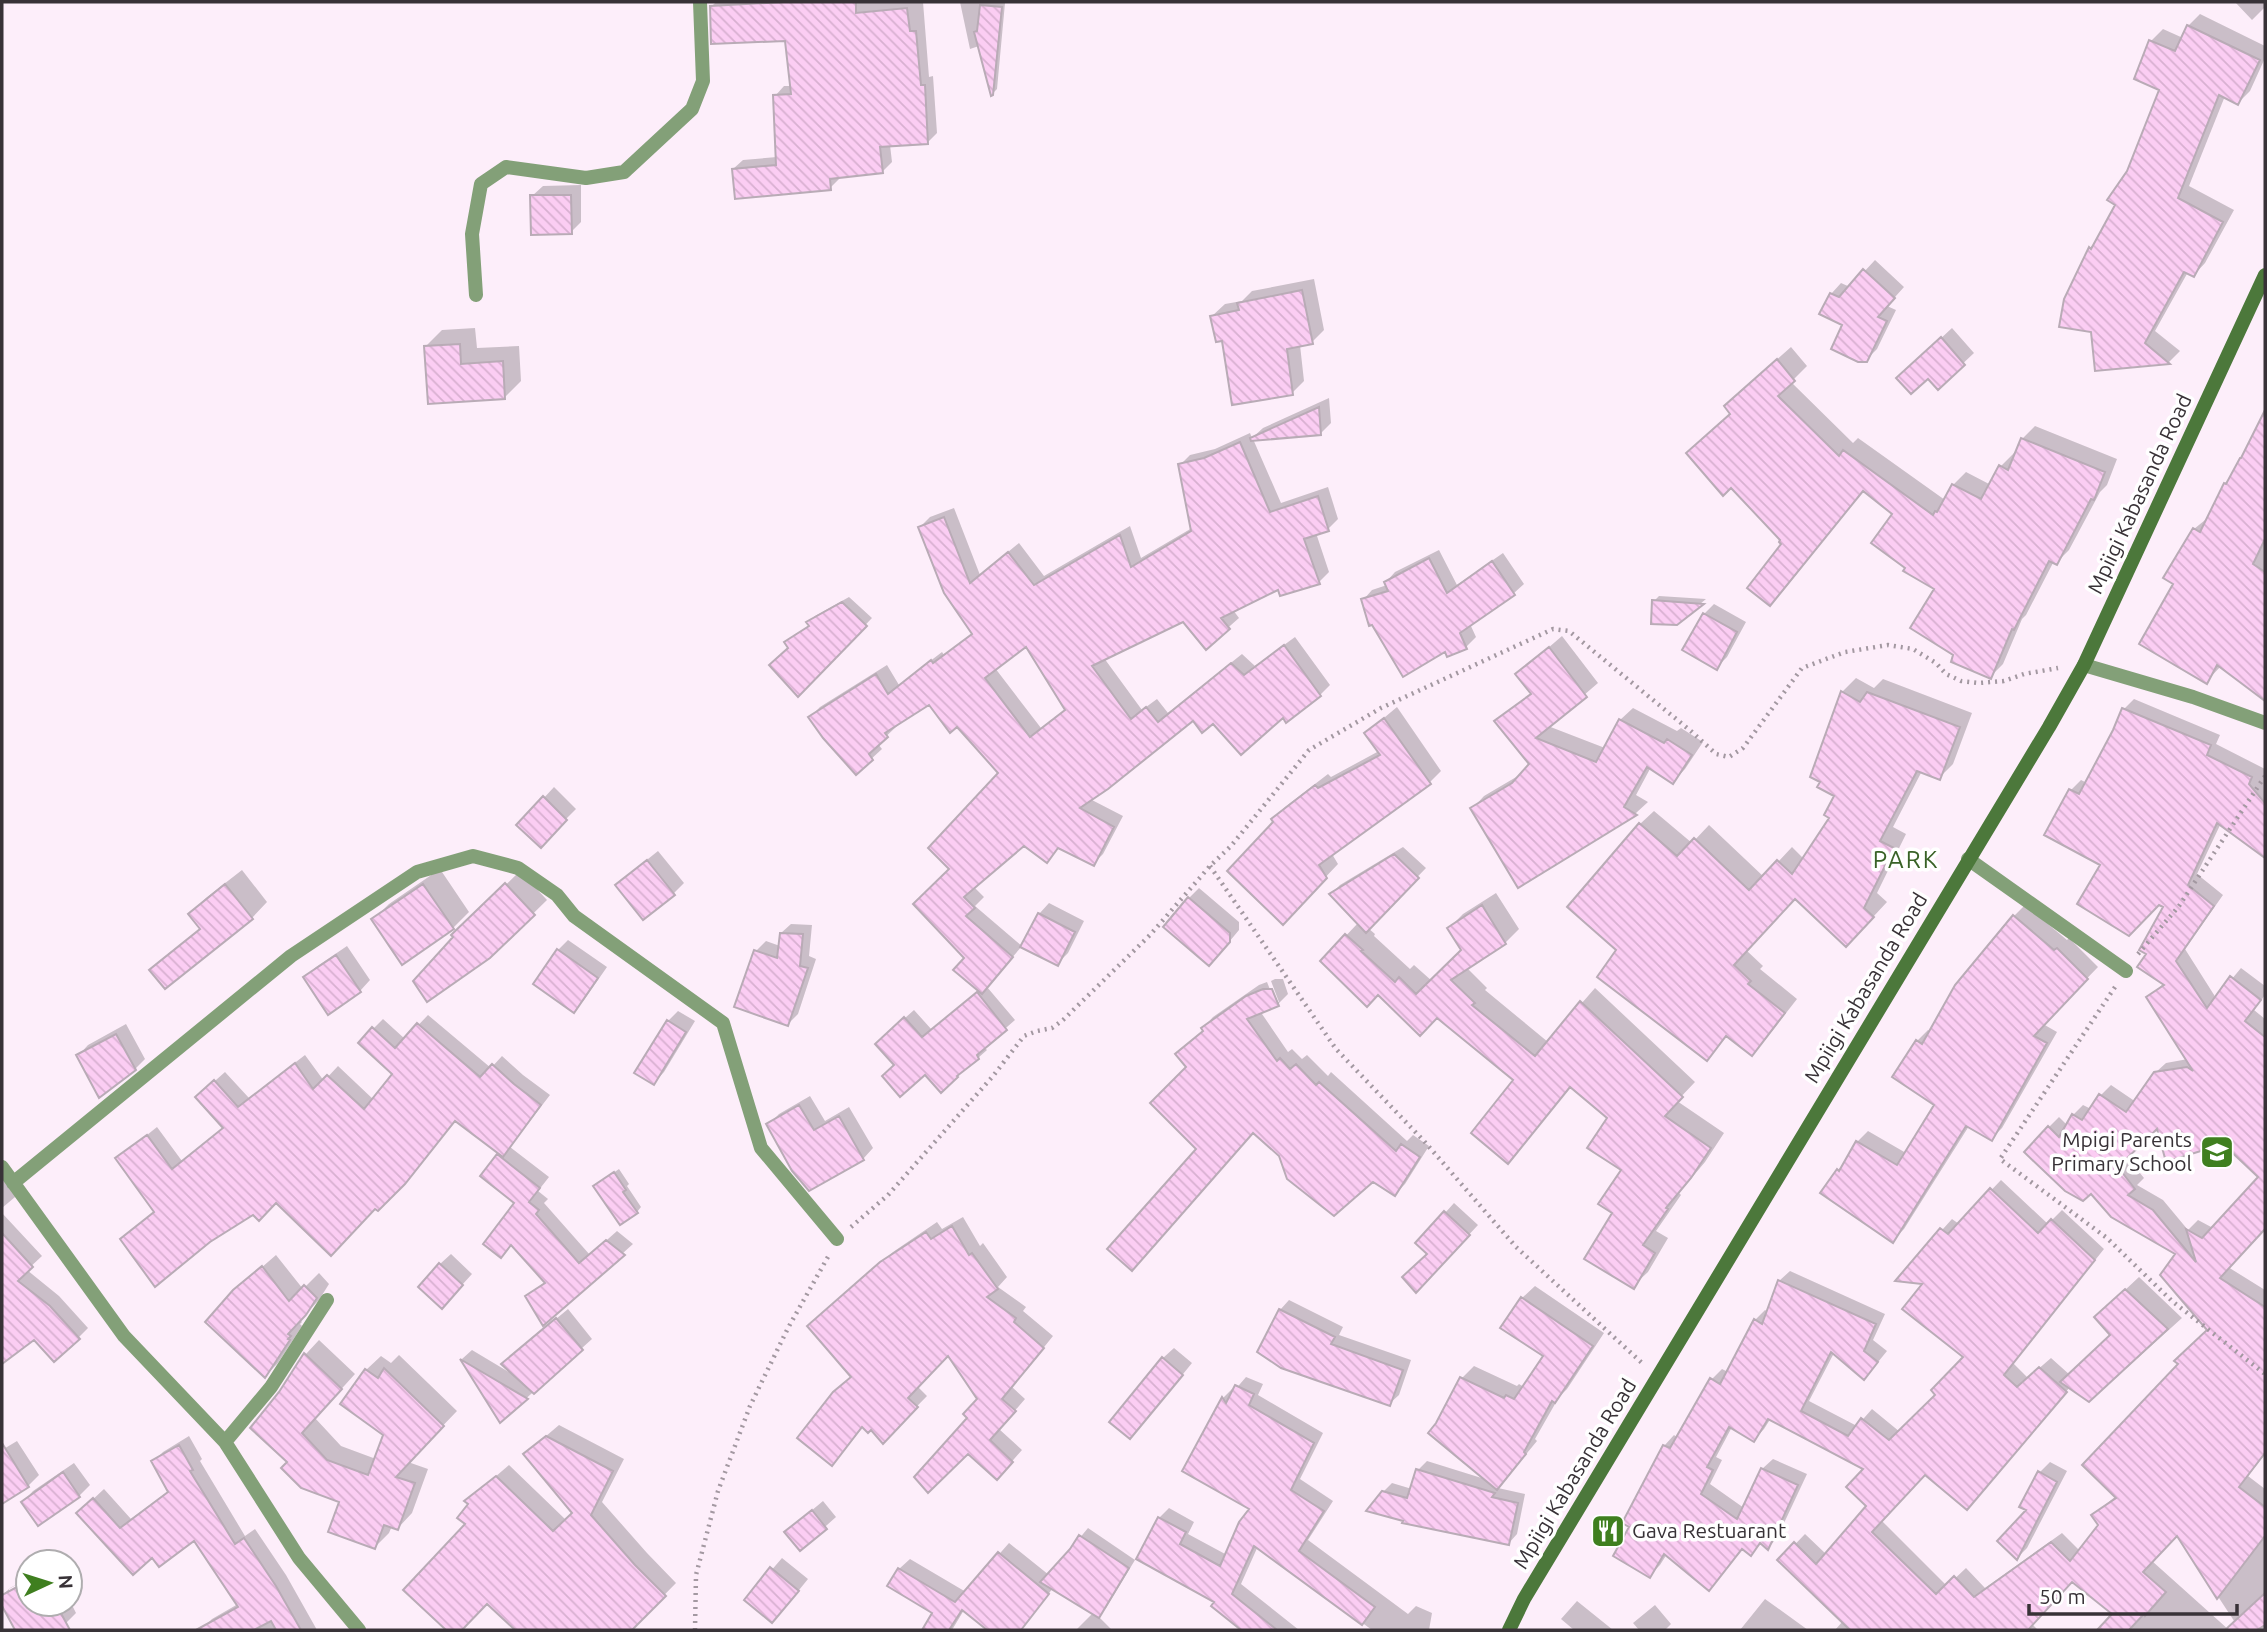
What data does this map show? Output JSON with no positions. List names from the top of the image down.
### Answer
{
  "streets": {
    "main road": ["Mpiigi Kabasanda Road"]
  },
  "districts": ["PARK"],
  "places": {
    "school or university": ["Mpigi Parents Primary School"],
    "restaurant": ["Gava Restuarant"]
  },
  "scale_bar": "50 m",
  "north": "right"
}
